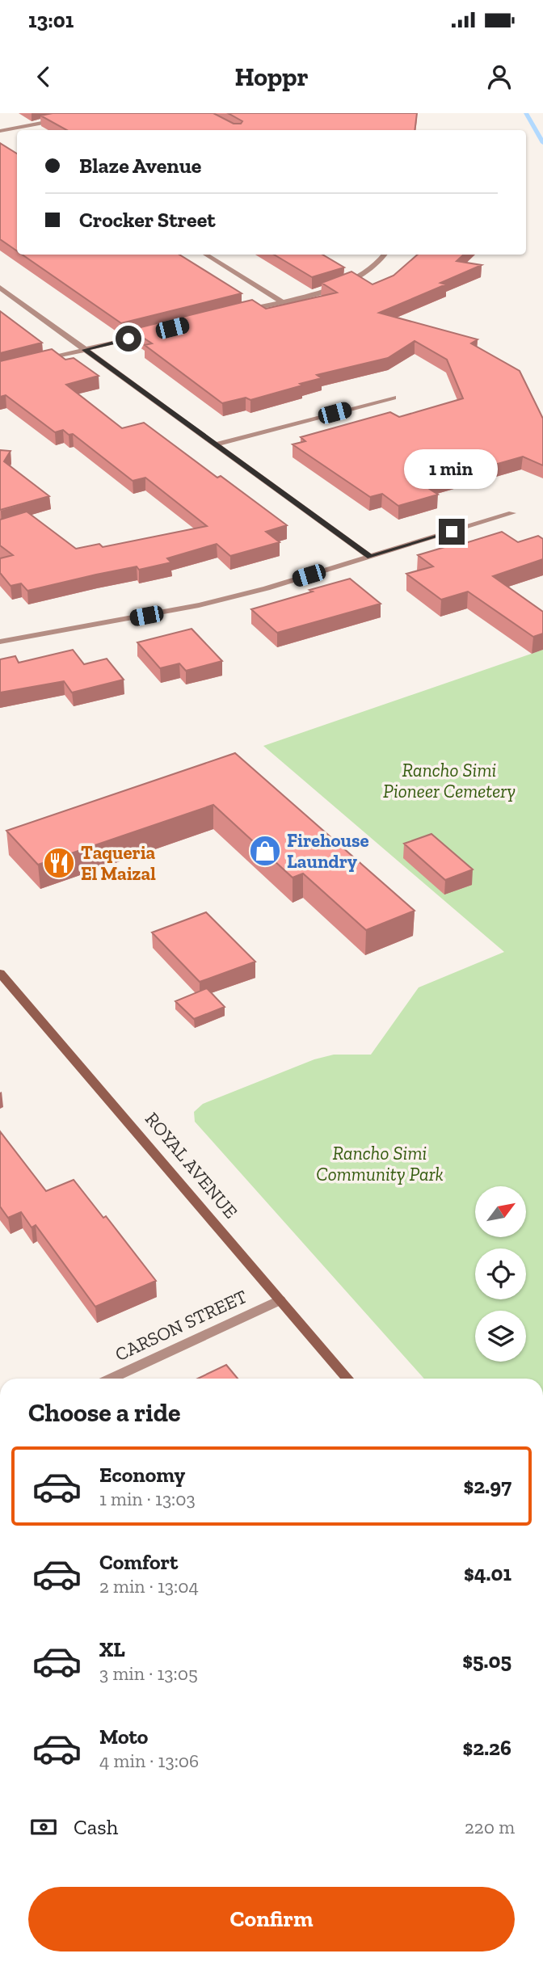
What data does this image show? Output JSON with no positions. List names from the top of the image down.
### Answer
{
  "streets": {
    "main road": ["ROYAL AVENUE"],
    "street": ["CARSON STREET"]
  },
  "crossings": [
    ["ROYAL AVENUE", "CARSON STREET"]
  ],
  "parks": ["Rancho Simi Pioneer Cemetery", "Rancho Simi Community Park"],
  "places": {
    "shop": ["Firehouse Laundry"],
    "restaurant": ["Taqueria El Maizal"]
  },
  "north": "top right",
  "page": {
    "status": "13:01",
    "header": "Hoppr",
    "banner": ["Blaze Avenue", "Crocker Street"],
    "bubble": "1 min",
    "heading": "Choose a ride",
    "list": [
      {
        "name": "Economy",
        "note": "1 min · 13:03",
        "value": "$2.97"
      },
      {
        "name": "Comfort",
        "note": "2 min · 13:04",
        "value": "$4.01"
      },
      {
        "name": "XL",
        "note": "3 min · 13:05",
        "value": "$5.05"
      },
      {
        "name": "Moto",
        "note": "4 min · 13:06",
        "value": "$2.26"
      }
    ],
    "pay": ["Cash", "220 m"],
    "buttons": "Confirm"
  }
}
